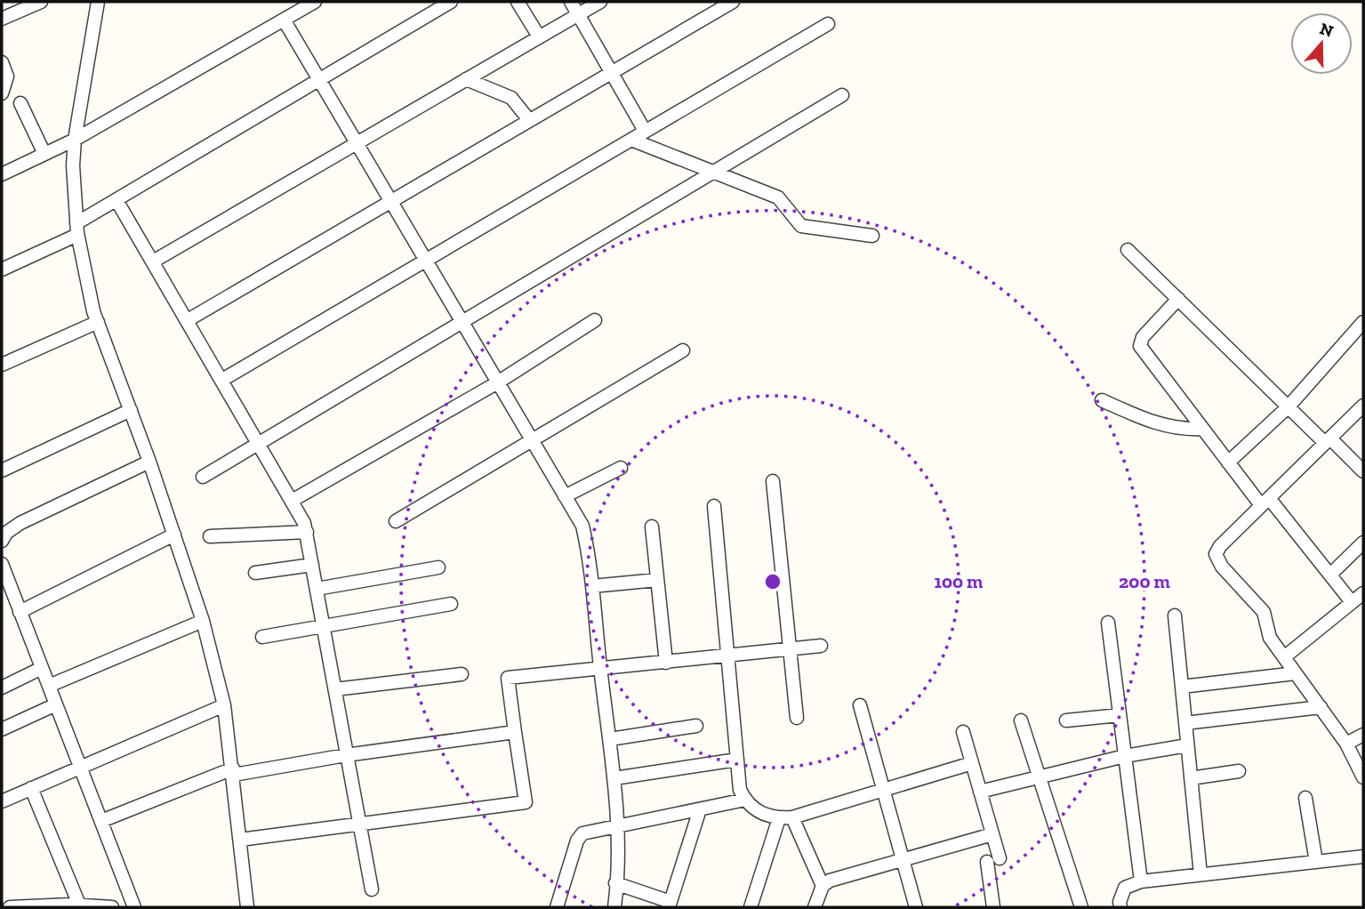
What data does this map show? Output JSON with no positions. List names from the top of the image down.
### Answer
{
  "north": "top",
  "rings": ["100 m", "200 m"]
}
